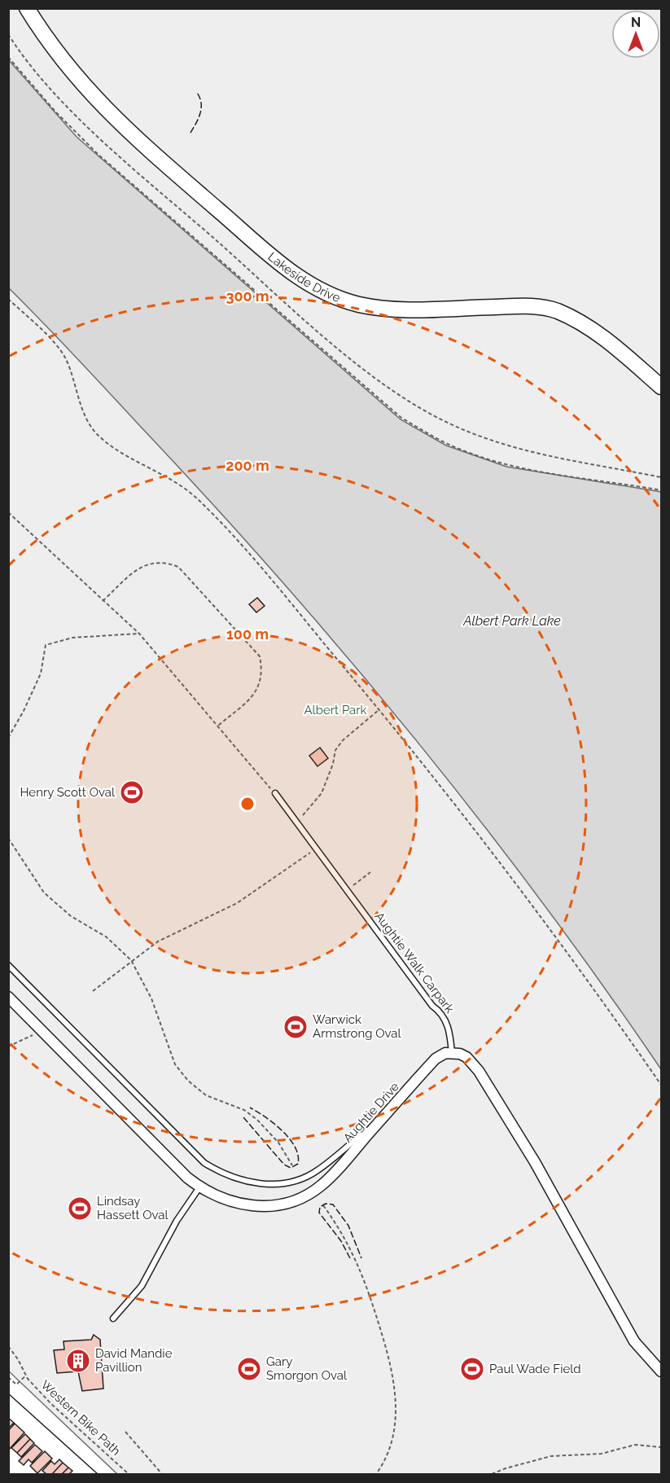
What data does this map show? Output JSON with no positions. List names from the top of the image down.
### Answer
{
  "streets": {
    "street": ["Lakeside Drive", "Aughtie Drive"],
    "lane": ["Aughtie Walk Carpark"],
    "path": ["Western Bike Path"]
  },
  "crossings": [
    ["Aughtie Walk Carpark", "Aughtie Drive"]
  ],
  "water": ["Albert Park Lake"],
  "parks": ["Albert Park"],
  "places": {
    "sports": [
      "Henry Scott Oval",
      "Warwick Armstrong Oval",
      "Lindsay Hassett Oval",
      "Gary Smorgon Oval",
      "Paul Wade Field"
    ],
    "building": ["David Mandie Pavillion"]
  },
  "north": "top",
  "rings": ["300 m", "200 m", "100 m"]
}
